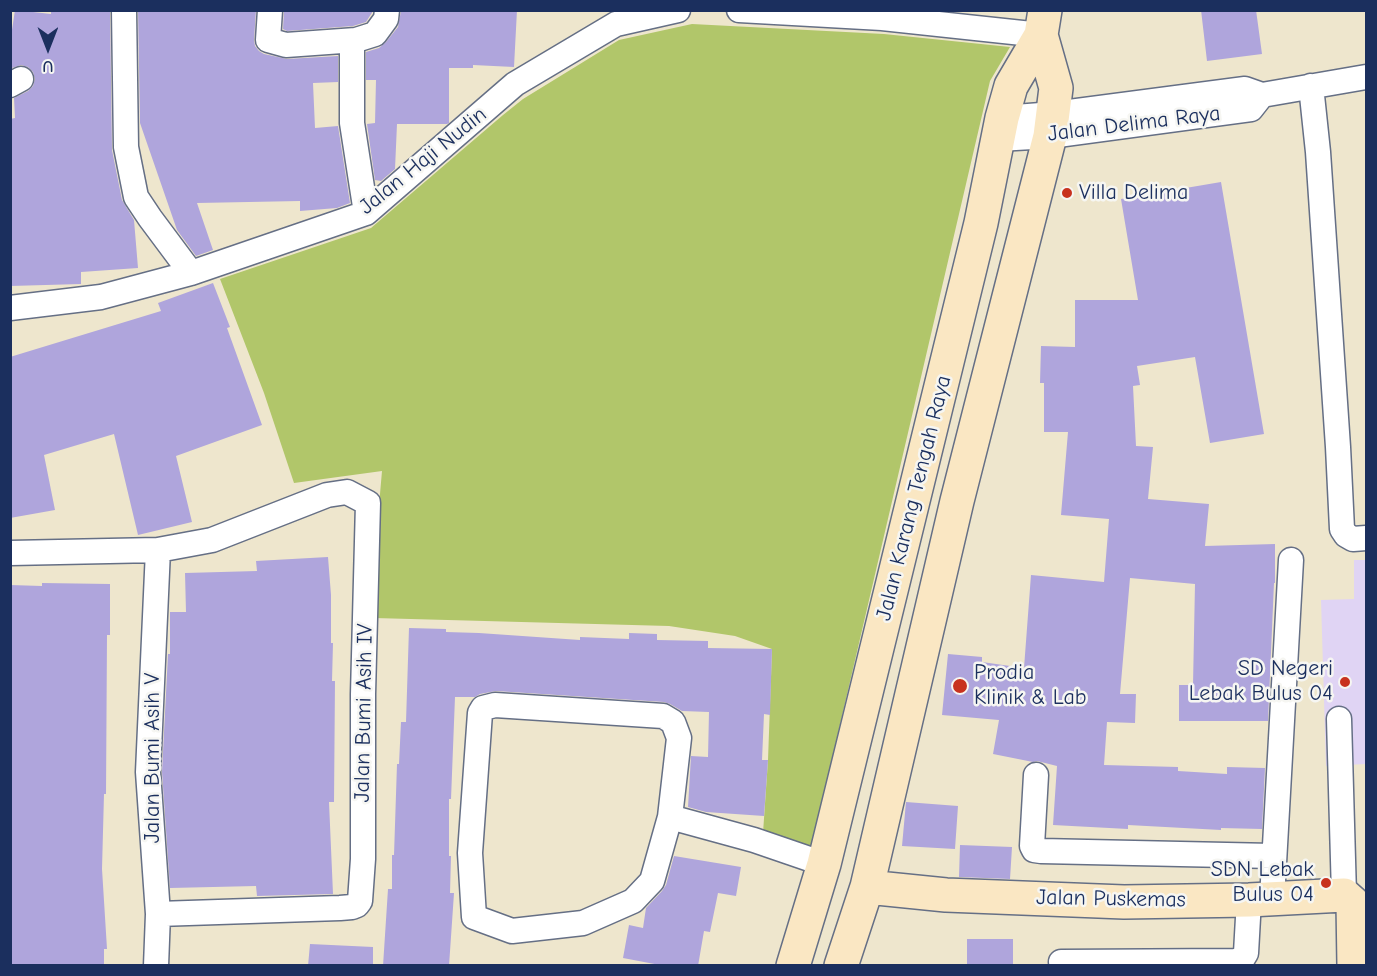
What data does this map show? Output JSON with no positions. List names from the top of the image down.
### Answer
{
  "streets": {
    "main road": ["Jalan Karang Tengah Raya", "Jalan Puskemas"],
    "street": [
      "Jalan Delima Raya",
      "Jalan Haji Nudin",
      "Jalan Bumi Asih IV",
      "Jalan Bumi Asih V"
    ]
  },
  "crossings": [
    ["Jalan Delima Raya", "Jalan Karang Tengah Raya"],
    ["Jalan Karang Tengah Raya", "Jalan Puskemas"],
    ["Jalan Bumi Asih IV", "Jalan Bumi Asih V"]
  ],
  "places": [
    "Villa Delima",
    "SD Negeri Lebak Bulus 04",
    "Prodia Klinik & Lab",
    "SDN Lebak Bulus 04"
  ],
  "north": "bottom"
}
